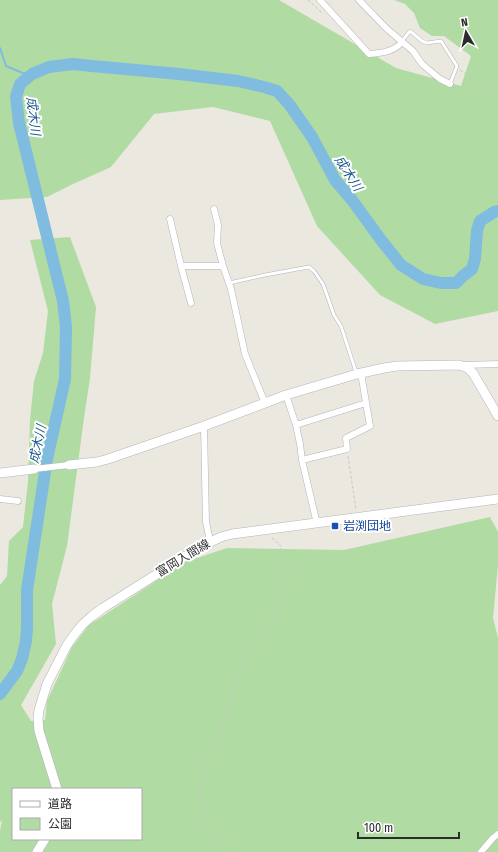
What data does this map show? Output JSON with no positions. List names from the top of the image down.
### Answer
{
  "streets": {
    "main road": ["富岡入間線"]
  },
  "water": ["成木川"],
  "places": {
    "transit": ["岩渕団地"]
  },
  "legend": ["道路", "公園"],
  "scale_bar": "100 m",
  "north": "top"
}
